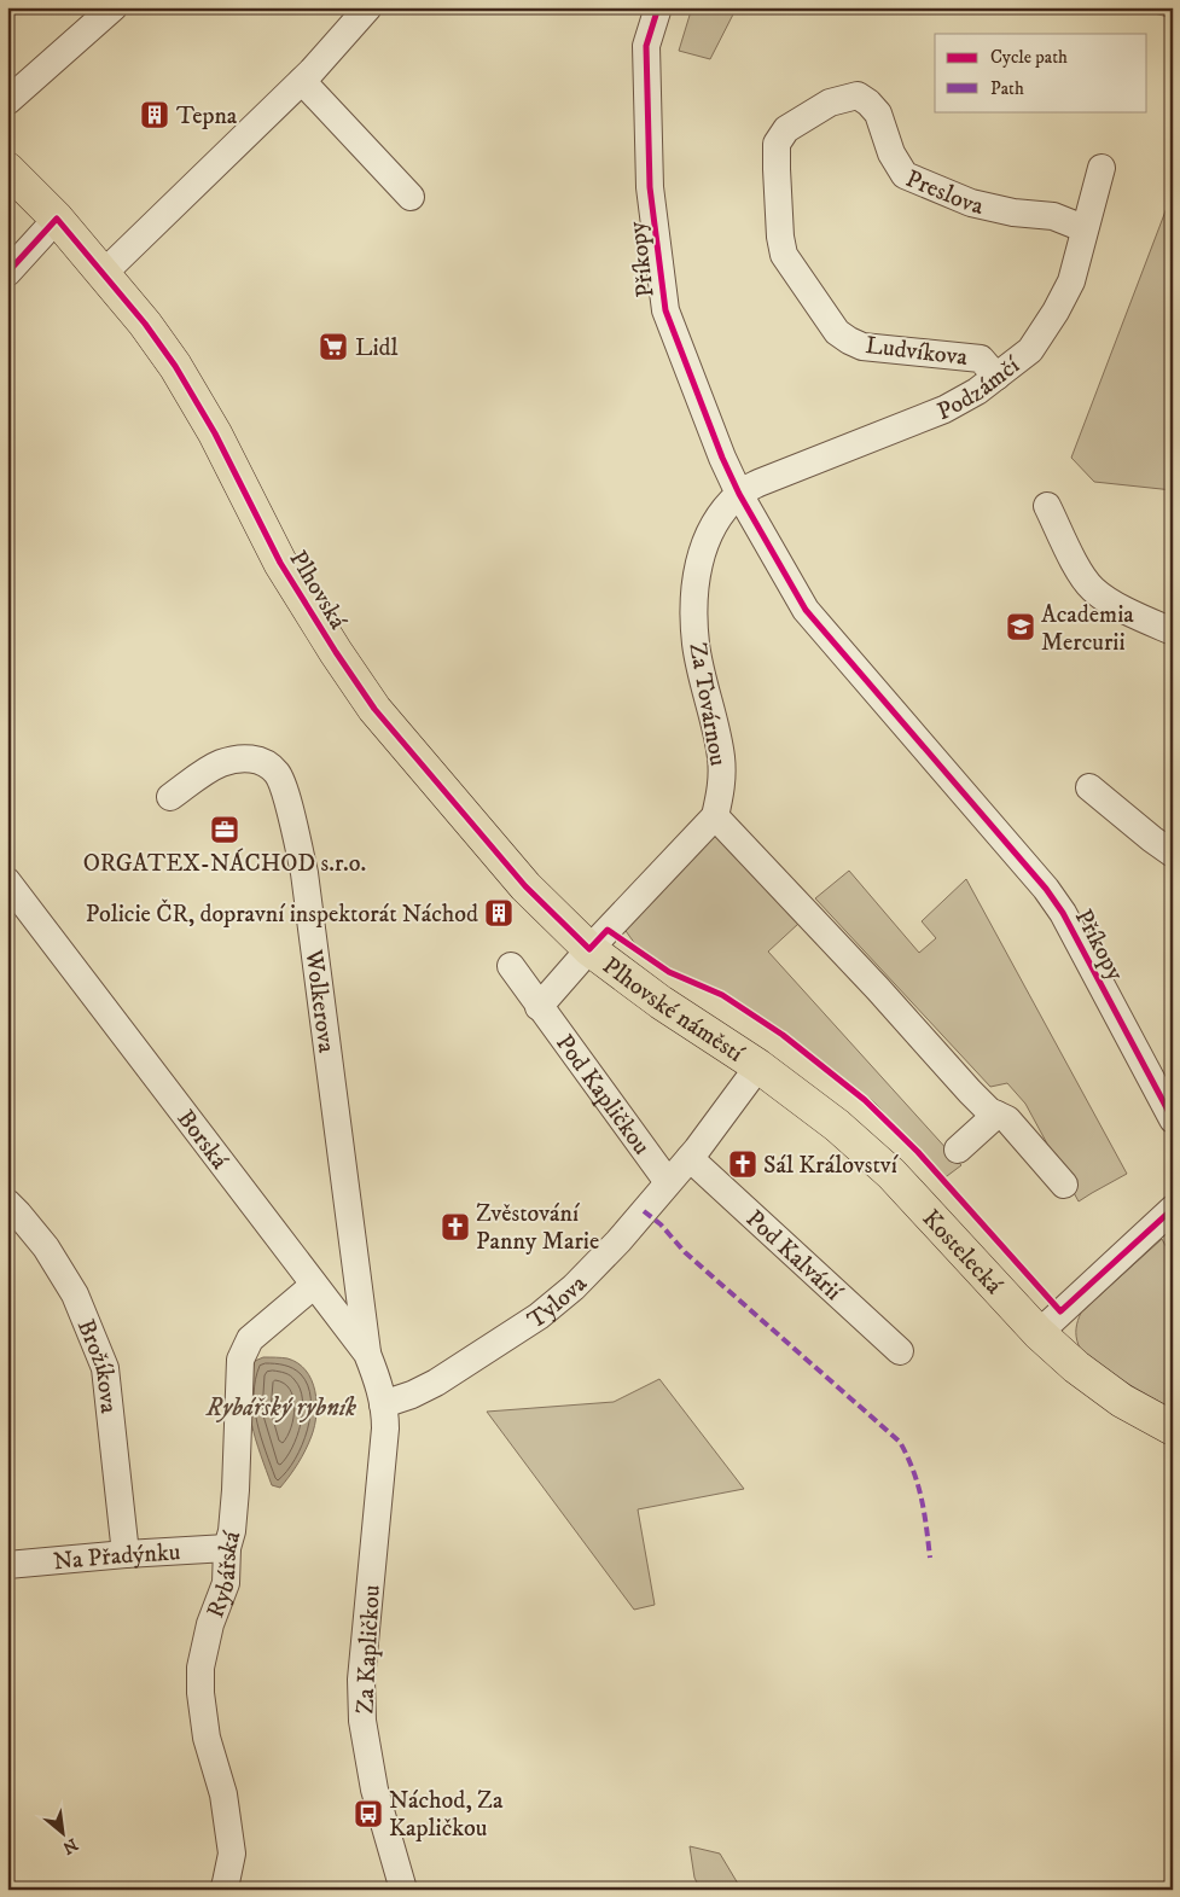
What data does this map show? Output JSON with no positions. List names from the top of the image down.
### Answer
{
  "streets": {
    "main road": ["Plhovská", "Plhovské náměstí", "Kostelecká"],
    "street": [
      "Preslova",
      "Příkopy",
      "Ludvíkova",
      "Podzámčí",
      "Za Továrnou",
      "Wolkerova",
      "Pod Kapličkou",
      "Borská",
      "Pod Kalvárií",
      "Tylova",
      "Brožíkova",
      "Na Přadýnku",
      "Rybářská",
      "Za Kapličkou"
    ]
  },
  "crossings": [
    ["Preslova", "Ludvíkova"],
    ["Preslova", "Podzámčí"],
    ["Příkopy", "Podzámčí"],
    ["Příkopy", "Za Továrnou"],
    ["Ludvíkova", "Podzámčí"],
    ["Podzámčí", "Za Továrnou"],
    ["Plhovská", "Za Továrnou"],
    ["Plhovská", "Plhovské náměstí"],
    ["Za Továrnou", "Plhovské náměstí"],
    ["Wolkerova", "Borská"],
    ["Plhovské náměstí", "Kostelecká"],
    ["Plhovské náměstí", "Tylova"],
    ["Pod Kapličkou", "Tylova"],
    ["Borská", "Tylova"],
    ["Borská", "Rybářská"],
    ["Borská", "Za Kapličkou"],
    ["Kostelecká", "Tylova"],
    ["Pod Kalvárií", "Tylova"],
    ["Tylova", "Za Kapličkou"],
    ["Brožíkova", "Na Přadýnku"],
    ["Na Přadýnku", "Rybářská"]
  ],
  "water": ["Rybářský rybník"],
  "places": {
    "building": ["Tepna", "Policie ČR, dopravní inspektorát Náchod"],
    "supermarket": ["Lidl"],
    "school or university": ["Academia Mercurii"],
    "office": ["ORGATEX-NÁCHOD s.r.o."],
    "church": ["Sál Království", "Zvěstování Panny Marie"],
    "bus stop": ["Náchod, Za Kapličkou"]
  },
  "legend": ["Cycle path", "Path"],
  "north": "bottom right"
}
